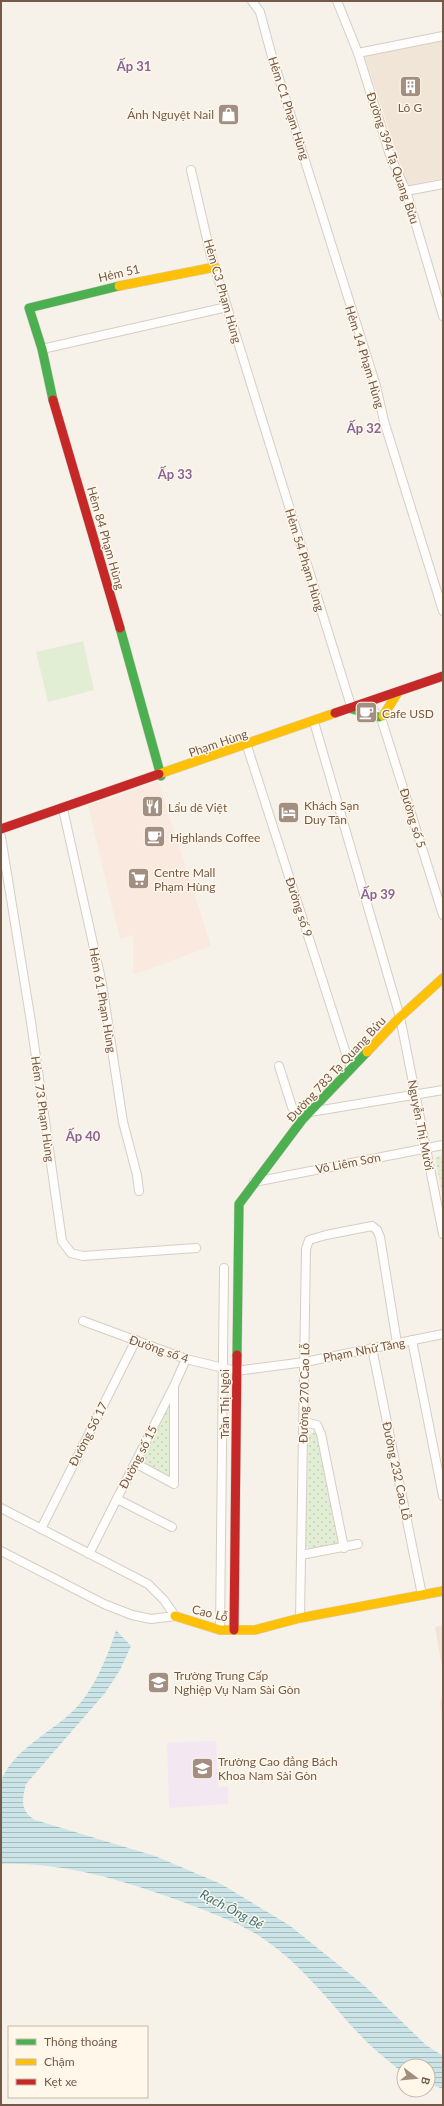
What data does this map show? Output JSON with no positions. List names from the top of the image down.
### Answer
{
  "streets": {
    "street": [
      "Hẻm C1 Phạm Hùng",
      "Đường 394 Tạ Quang Bửu",
      "Hẻm 51",
      "Hẻm C3 Phạm Hùng",
      "Hẻm 14 Phạm Hùng",
      "Hẻm 84 Phạm Hùng",
      "Hẻm 54 Phạm Hùng",
      "Phạm Hùng",
      "Đường số 5",
      "Đường số 9",
      "Hẻm 61 Phạm Hùng",
      "Đường 783 Tạ Quang Bửu",
      "Hẻm 73 Phạm Hùng",
      "Nguyễn Thị Mười",
      "Võ Liêm Sơn",
      "Đường số 4",
      "Phạm Nhữ Tăng",
      "Đường 270 Cao Lỗ",
      "Trần Thị Ngôi",
      "Đường Số 17",
      "Đường số 15",
      "Đường 232 Cao Lỗ",
      "Cao Lỗ"
    ]
  },
  "crossings": [
    ["Hẻm C1 Phạm Hùng", "Hẻm 14 Phạm Hùng"],
    ["Hẻm 51", "Hẻm C3 Phạm Hùng"],
    ["Hẻm 51", "Hẻm 84 Phạm Hùng"],
    ["Hẻm C3 Phạm Hùng", "Hẻm 54 Phạm Hùng"],
    ["Hẻm 84 Phạm Hùng", "Phạm Hùng"],
    ["Hẻm 54 Phạm Hùng", "Phạm Hùng"],
    ["Phạm Hùng", "Đường số 5"],
    ["Phạm Hùng", "Đường số 9"],
    ["Phạm Hùng", "Hẻm 61 Phạm Hùng"],
    ["Phạm Hùng", "Nguyễn Thị Mười"],
    ["Đường số 9", "Đường 783 Tạ Quang Bửu"],
    ["Đường 783 Tạ Quang Bửu", "Nguyễn Thị Mười"],
    ["Đường 783 Tạ Quang Bửu", "Võ Liêm Sơn"],
    ["Đường 783 Tạ Quang Bửu", "Trần Thị Ngôi"],
    ["Nguyễn Thị Mười", "Võ Liêm Sơn"],
    ["Võ Liêm Sơn", "Trần Thị Ngôi"],
    ["Đường số 4", "Phạm Nhữ Tăng"],
    ["Đường số 4", "Trần Thị Ngôi"],
    ["Đường số 4", "Đường Số 17"],
    ["Đường số 4", "Đường số 15"],
    ["Phạm Nhữ Tăng", "Đường 270 Cao Lỗ"],
    ["Phạm Nhữ Tăng", "Trần Thị Ngôi"],
    ["Phạm Nhữ Tăng", "Đường 232 Cao Lỗ"],
    ["Đường 270 Cao Lỗ", "Cao Lỗ"],
    ["Trần Thị Ngôi", "Cao Lỗ"],
    ["Đường Số 17", "Cao Lỗ"],
    ["Đường số 15", "Cao Lỗ"],
    ["Đường 232 Cao Lỗ", "Cao Lỗ"]
  ],
  "districts": [
    "Ấp 31",
    "Ấp 32",
    "Ấp 33",
    "Ấp 39",
    "Ấp 40"
  ],
  "water": ["Rạch Ông Bé"],
  "places": {
    "building": ["Lô G"],
    "shop": ["Ánh Nguyệt Nail"],
    "cafe": ["Cafe USD", "Highlands Coffee"],
    "restaurant": ["Lẩu dê Việt"],
    "hotel": ["Khách Sạn Duy Tân"],
    "supermarket": ["Centre Mall Phạm Hùng"],
    "school or university": ["Trường Trung Cấp Nghiệp Vụ Nam Sài Gòn", "Trường Cao đẳng Bách Khoa Nam Sài Gòn"]
  },
  "legend": ["Thông thoáng", "Chậm", "Kẹt xe"],
  "north": "right"
}
